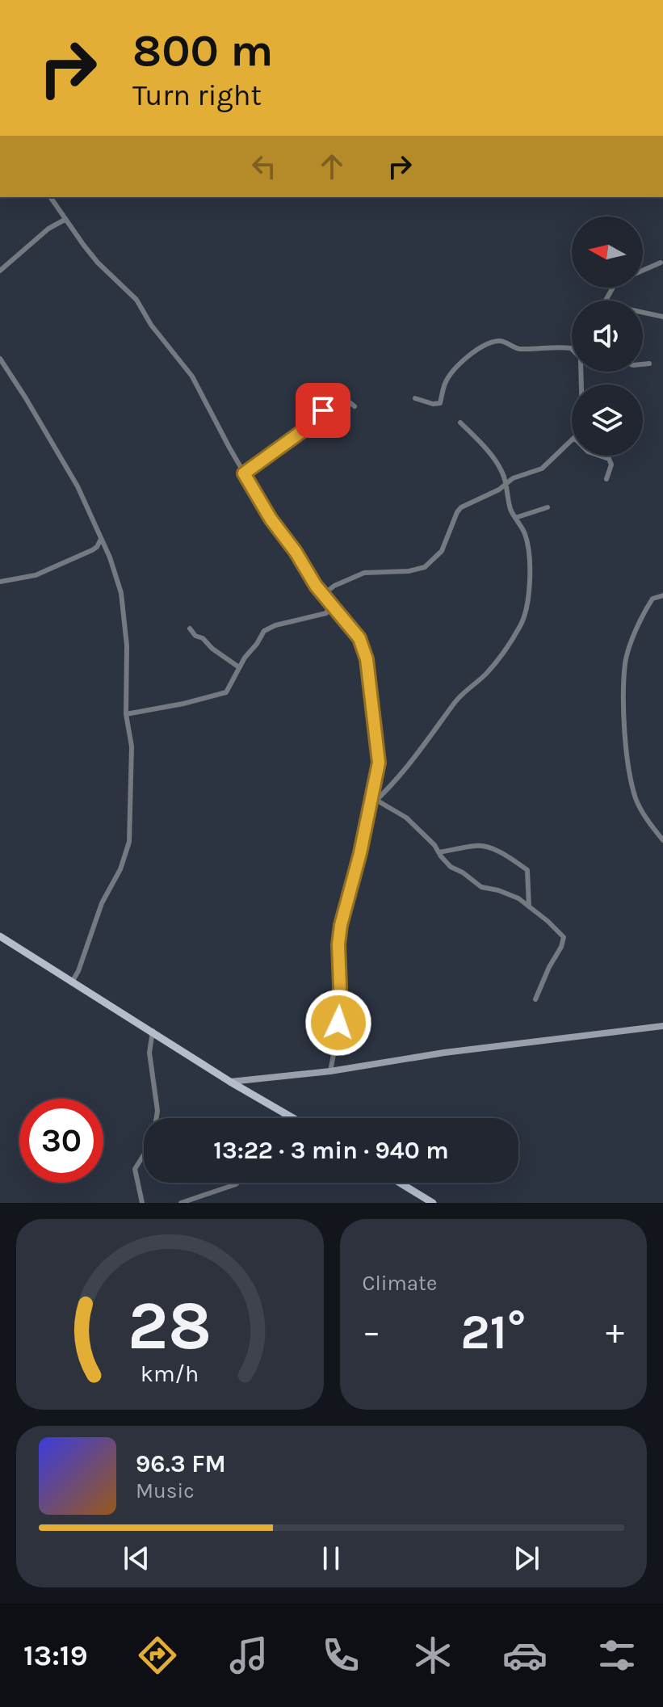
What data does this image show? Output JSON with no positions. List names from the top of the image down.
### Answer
{
  "north": "left",
  "page": {
    "turn": ["800 m", "Turn right"],
    "limit": "30",
    "trip": "13:22 · 3 min · 940 m",
    "tile": "Climate",
    "heat": ["−", "21°", "+"],
    "song": ["96.3 FM", "Music"],
    "tabs": "13:19",
    "gauge": ["28", "km/h"]
  }
}
